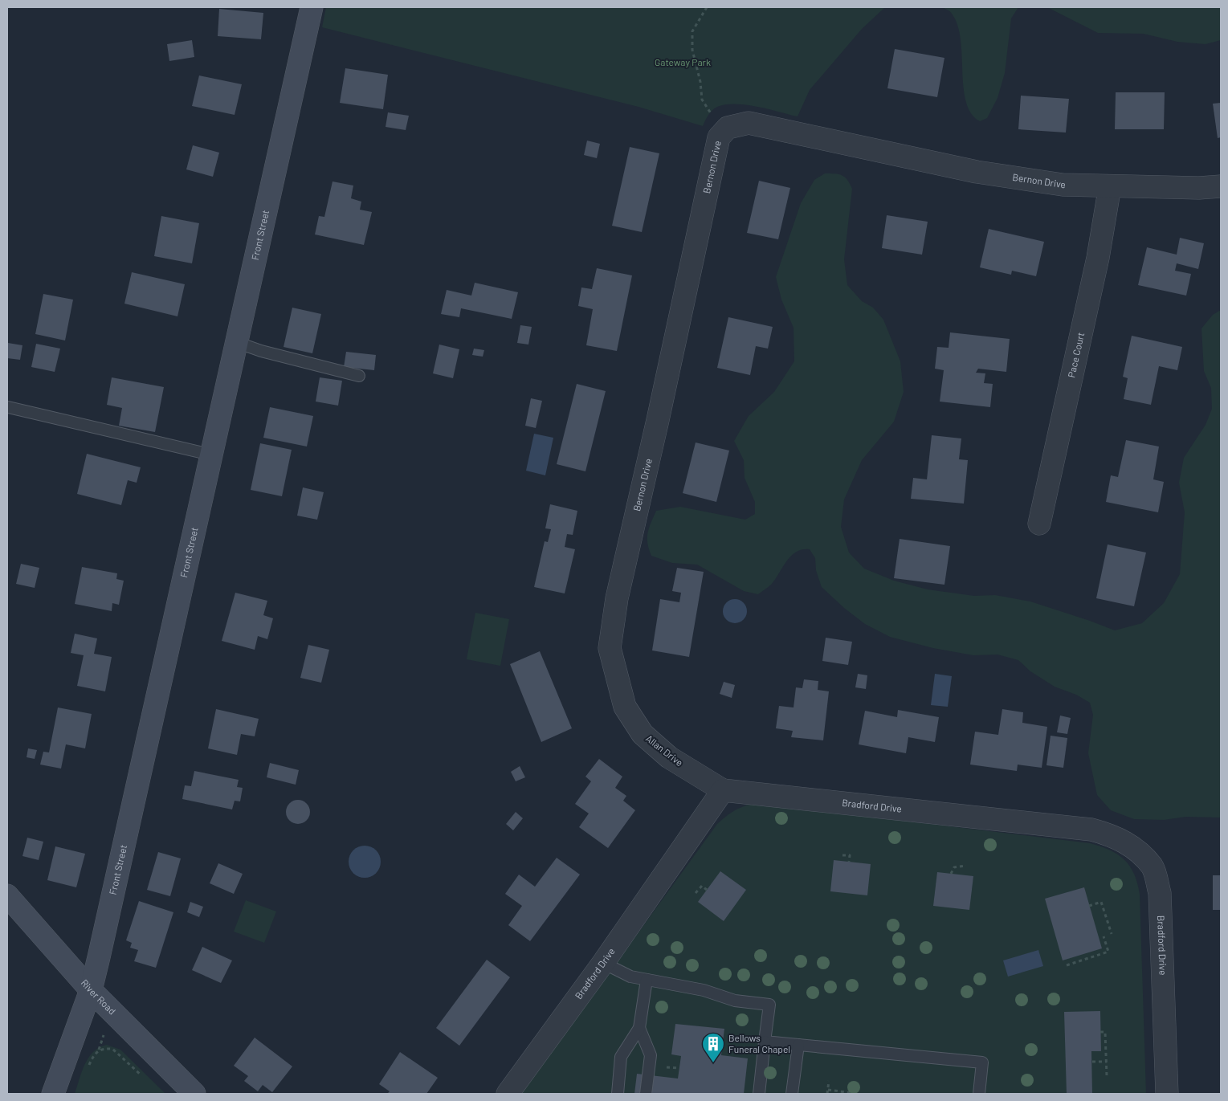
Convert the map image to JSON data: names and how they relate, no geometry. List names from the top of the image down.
{
  "streets": {
    "main road": ["Front Street", "River Road"],
    "street": [
      "Bernon Drive",
      "Pace Court",
      "Allan Drive",
      "Bradford Drive"
    ]
  },
  "crossings": [
    ["Bernon Drive", "Pace Court"],
    ["Bernon Drive", "Allan Drive"],
    ["Front Street", "River Road"],
    ["Allan Drive", "Bradford Drive"]
  ],
  "parks": ["Gateway Park"],
  "places": {
    "building": ["Bellows Funeral Chapel"]
  }
}
